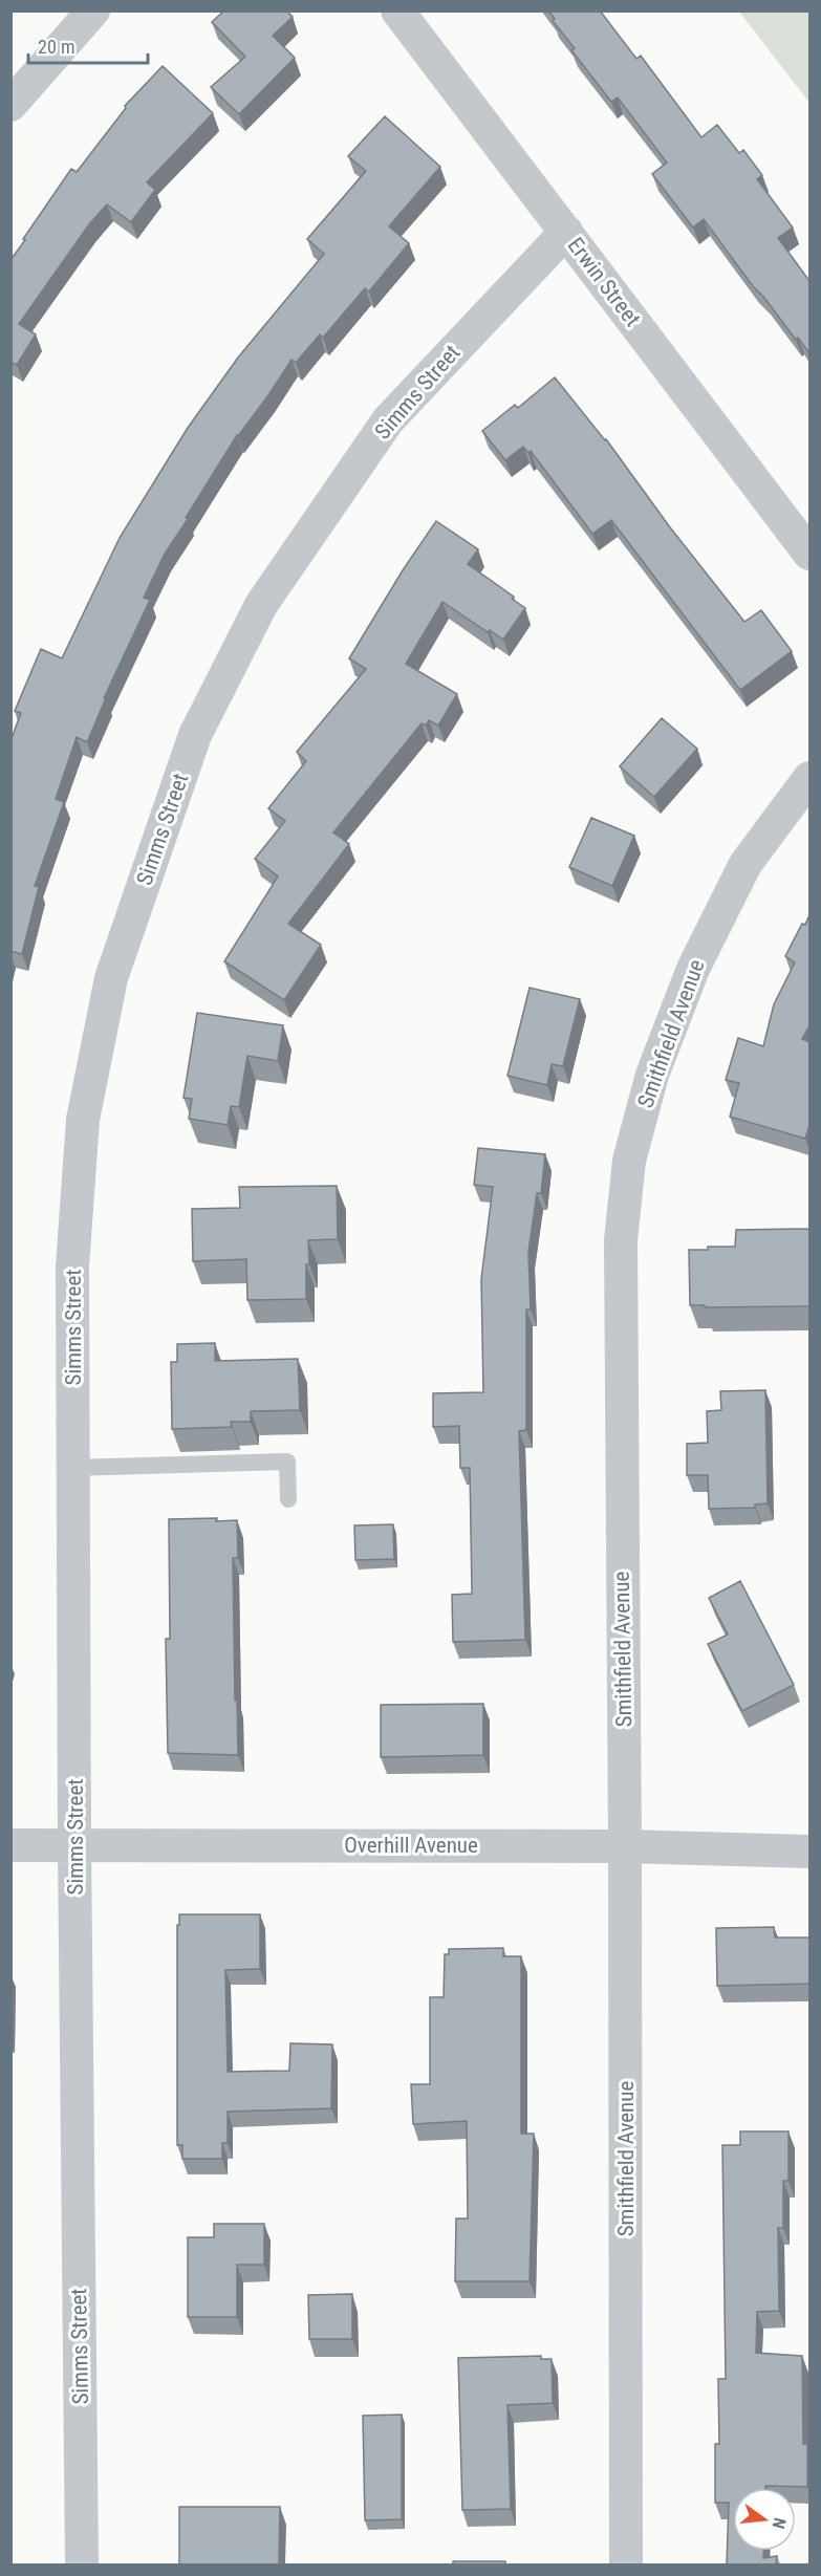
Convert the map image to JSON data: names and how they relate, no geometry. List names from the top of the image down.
{
  "streets": {
    "street": [
      "Erwin Street",
      "Simms Street",
      "Smithfield Avenue",
      "Overhill Avenue"
    ]
  },
  "crossings": [
    ["Erwin Street", "Simms Street"],
    ["Simms Street", "Overhill Avenue"],
    ["Smithfield Avenue", "Overhill Avenue"]
  ],
  "scale_bar": "20 m",
  "north": "right"
}
